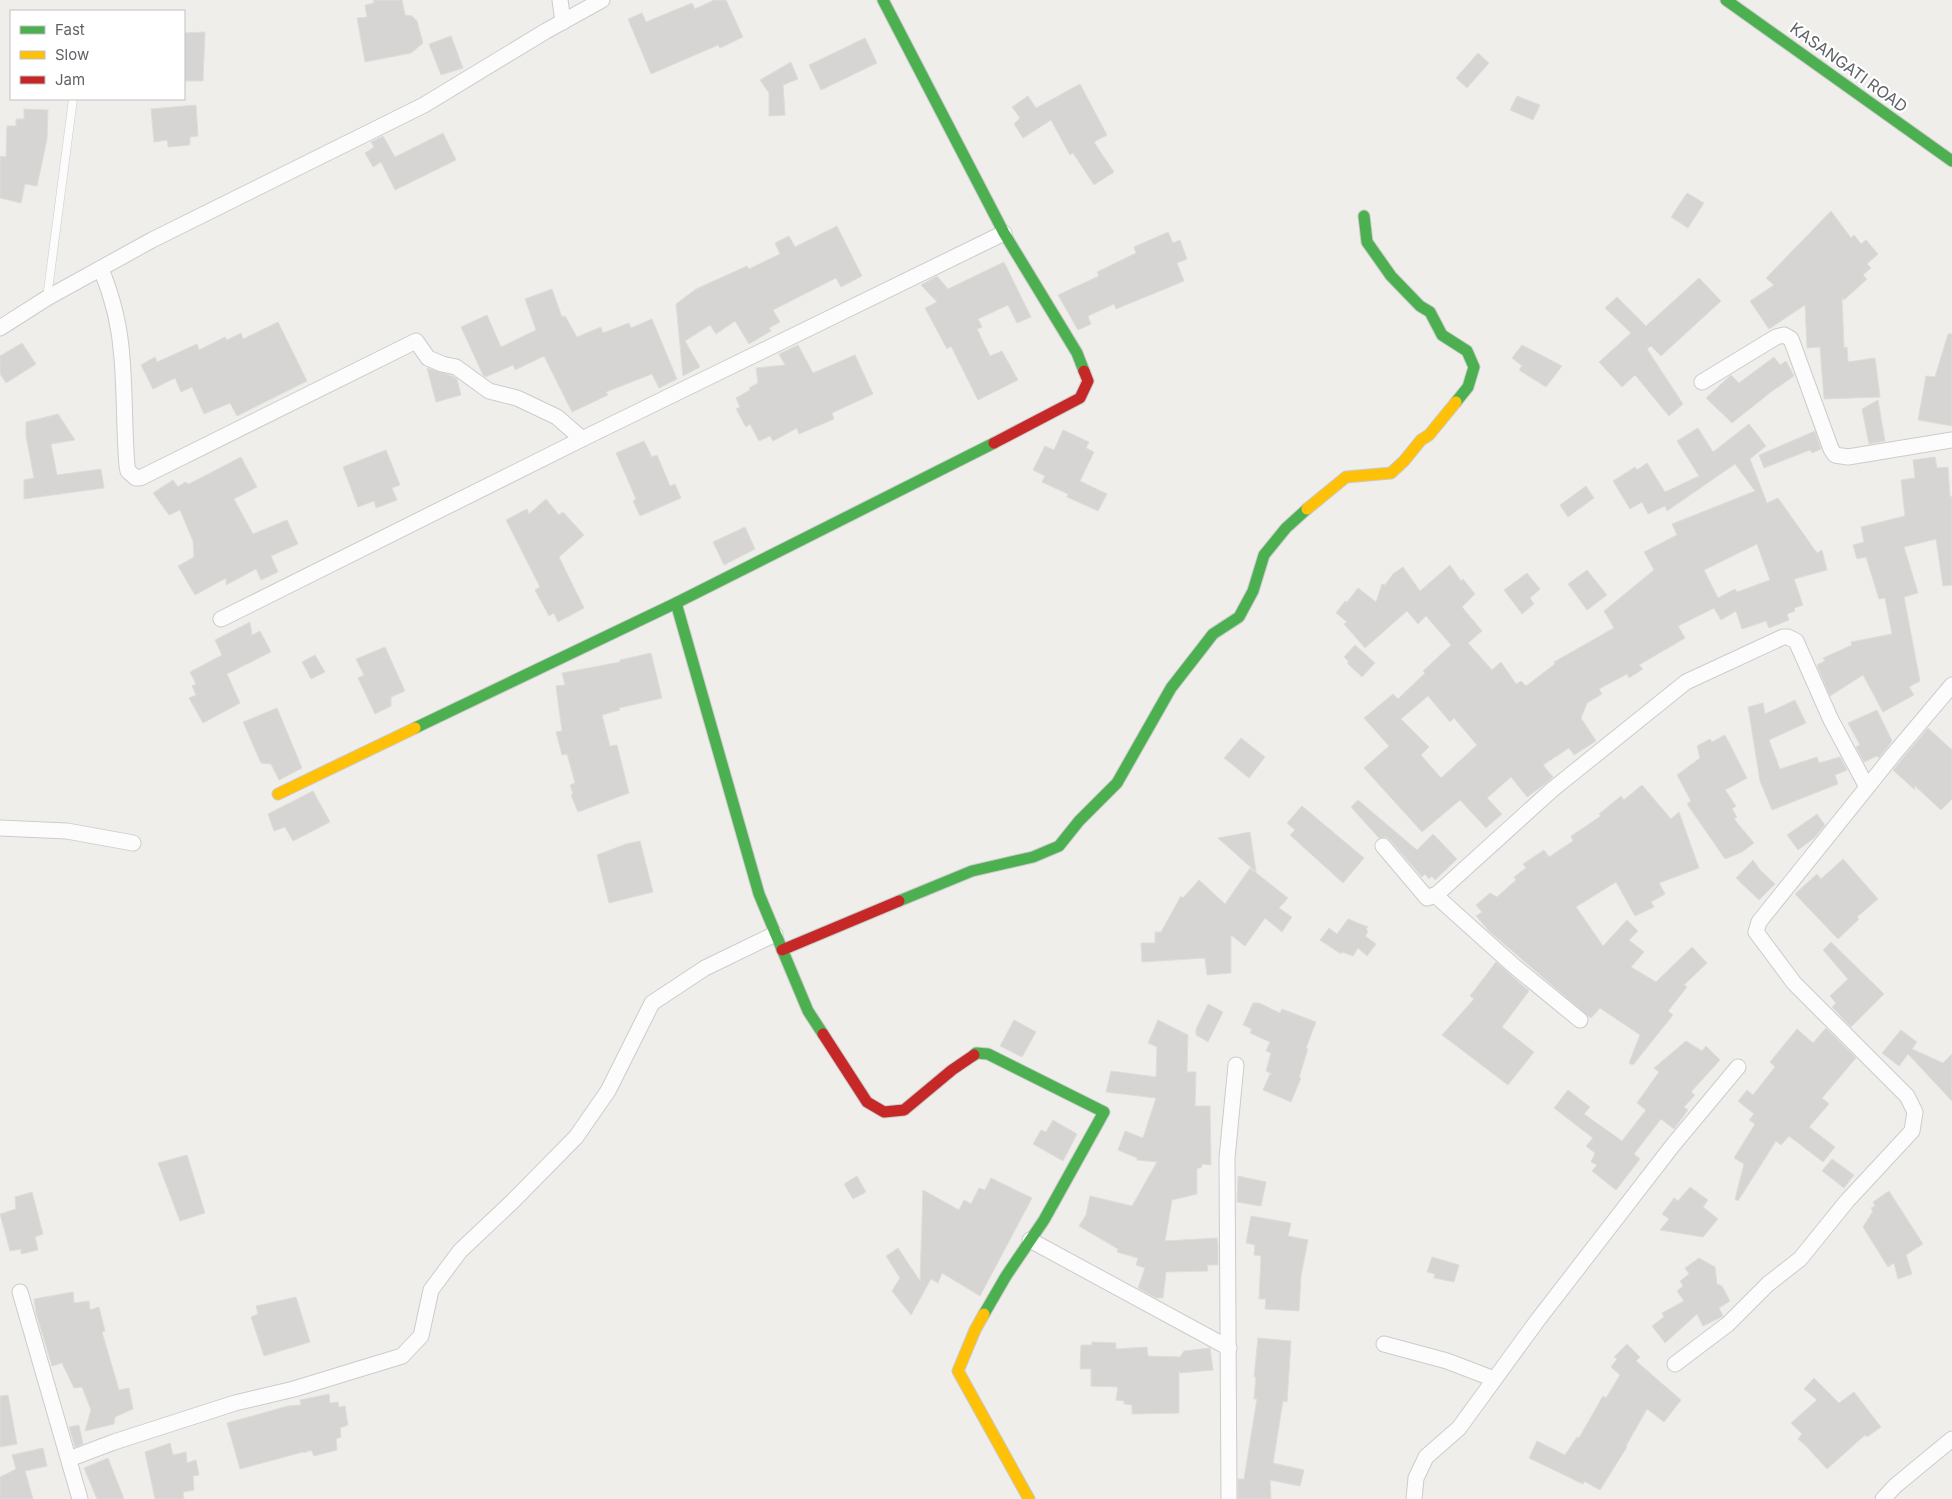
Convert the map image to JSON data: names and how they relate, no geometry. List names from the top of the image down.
{
  "streets": {
    "street": ["KASANGATI ROAD"]
  },
  "legend": ["Fast", "Slow", "Jam"]
}
